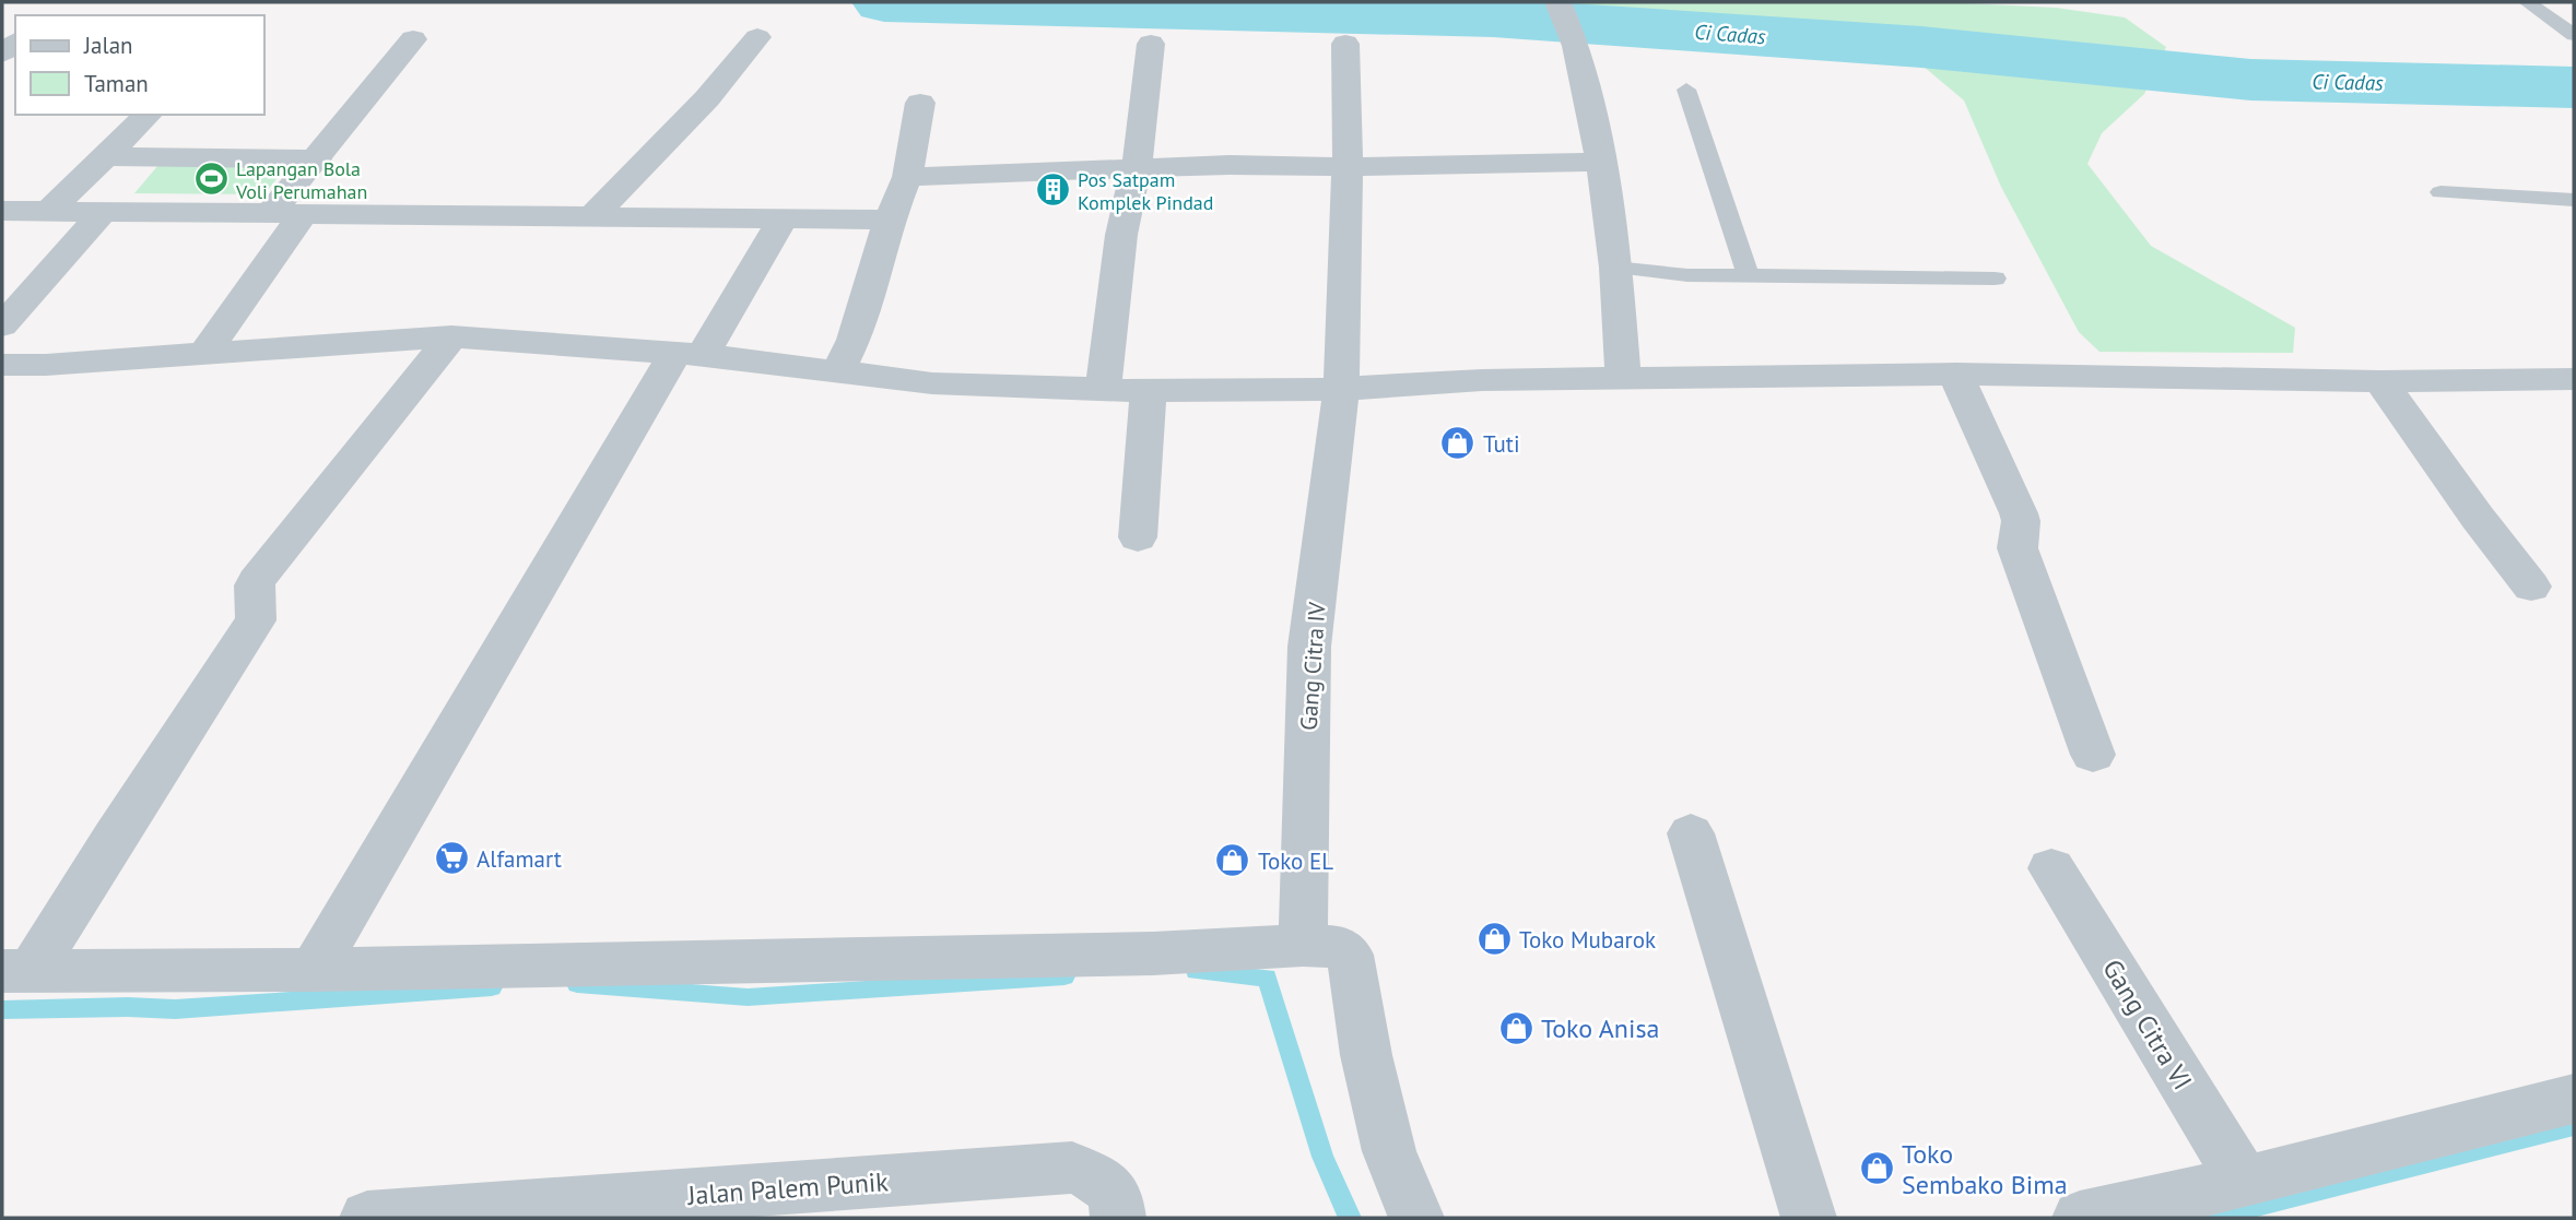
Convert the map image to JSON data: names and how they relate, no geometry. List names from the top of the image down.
{
  "streets": {
    "street": ["Gang Citra IV", "Gang Citra VI", "Jalan Palem Punik"]
  },
  "water": ["Ci Cadas"],
  "places": {
    "sports": ["Lapangan Bola Voli Perumahan"],
    "building": ["Pos Satpam Komplek Pindad"],
    "shop": [
      "Tuti",
      "Toko EL",
      "Toko Mubarok",
      "Toko Anisa",
      "Toko Sembako Bima"
    ],
    "supermarket": ["Alfamart"]
  },
  "legend": ["Jalan", "Taman"]
}
